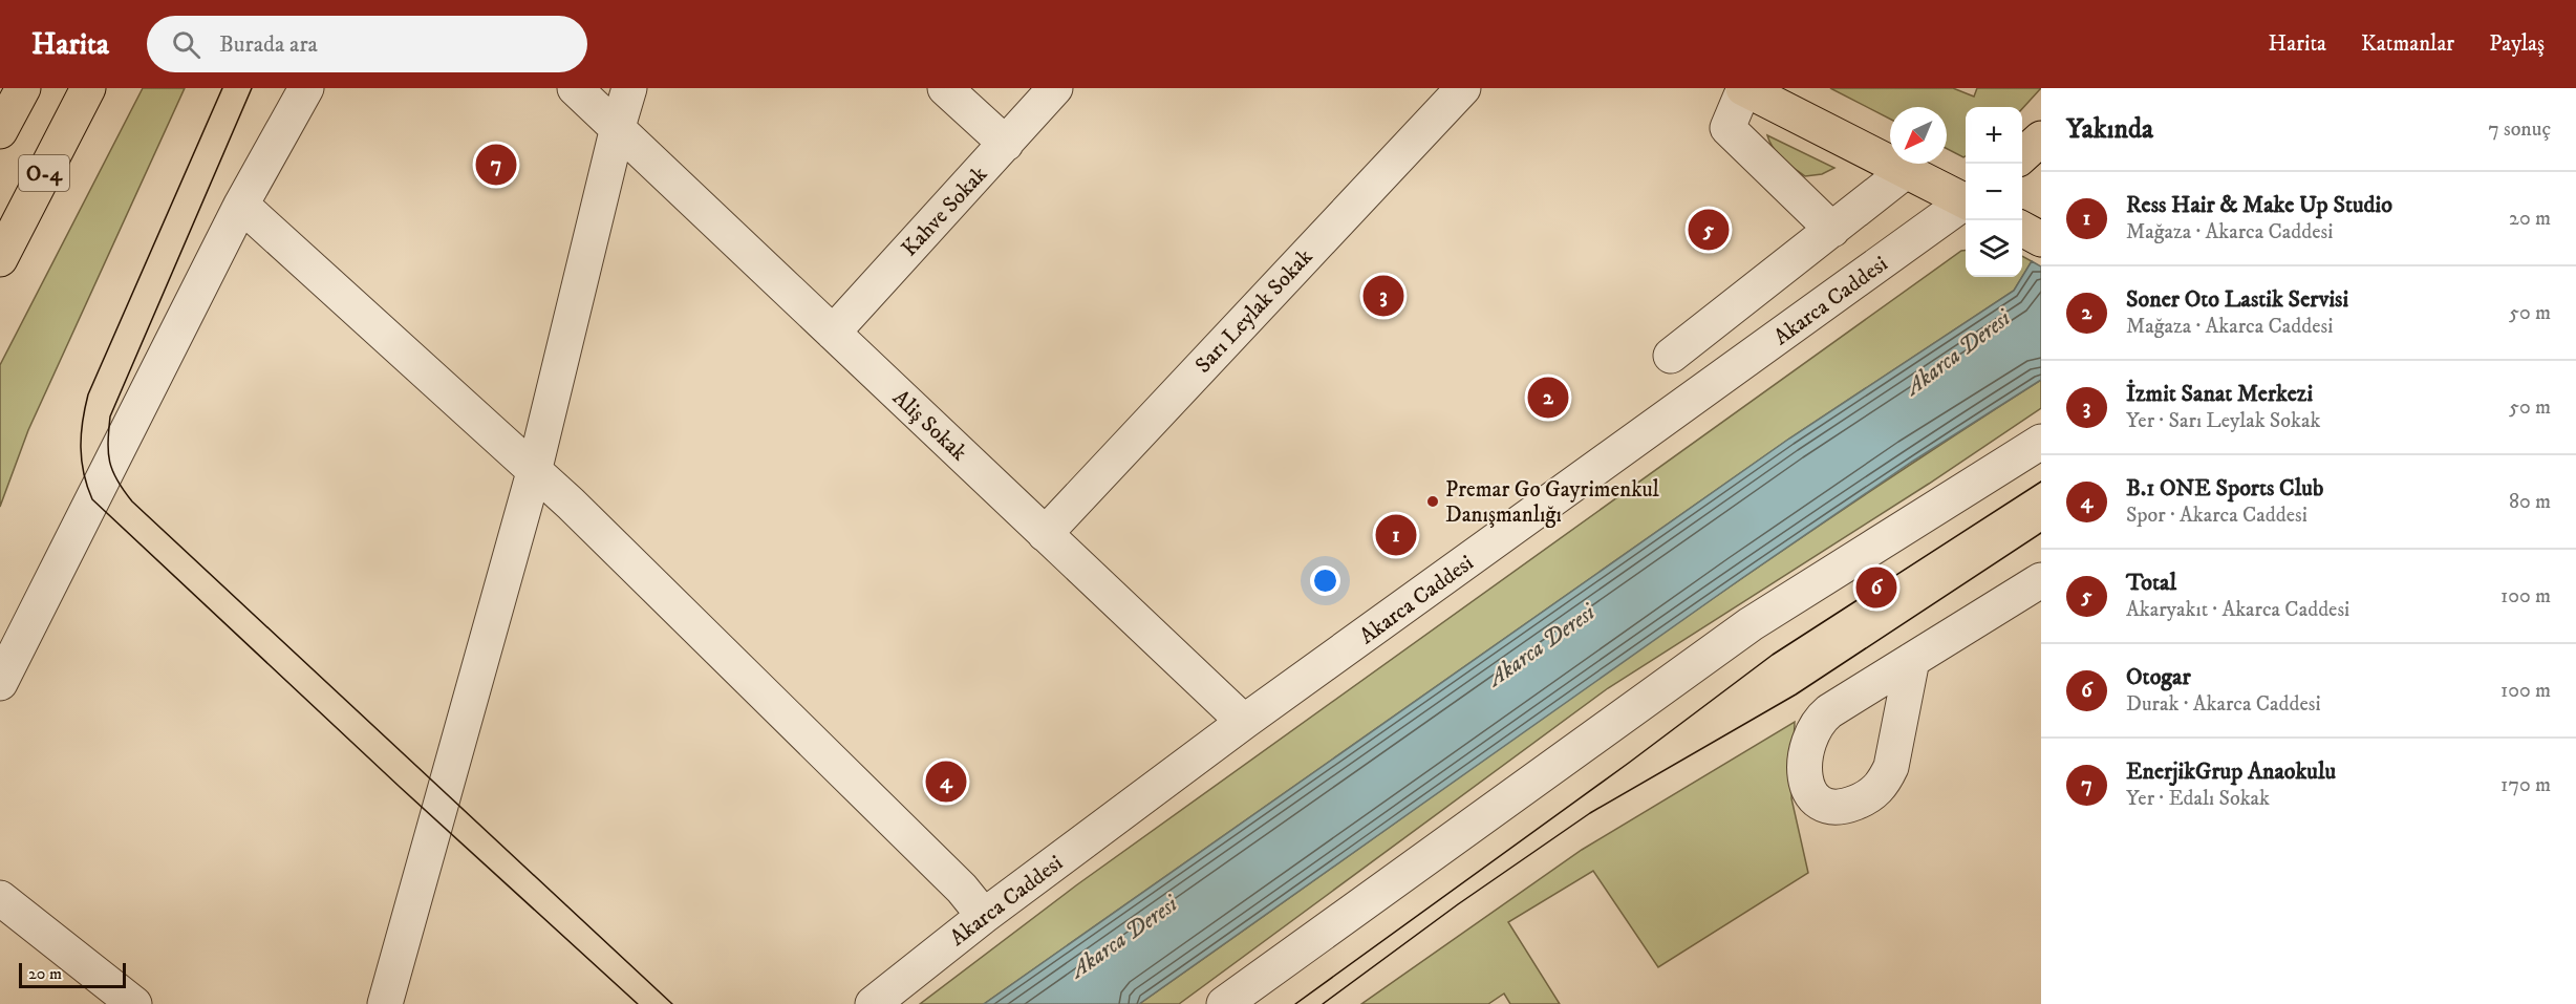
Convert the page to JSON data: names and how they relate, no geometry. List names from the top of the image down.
{
  "streets": {
    "main road": ["O-4"],
    "street": [
      "Kahve Sokak",
      "Akarca Caddesi",
      "Sarı Leylak Sokak",
      "Aliş Sokak"
    ]
  },
  "crossings": [
    ["Kahve Sokak", "Aliş Sokak"],
    ["Akarca Caddesi", "Aliş Sokak"],
    ["Sarı Leylak Sokak", "Aliş Sokak"]
  ],
  "water": ["Akarca Deresi"],
  "places": ["Premar Go Gayrimenkul Danışmanlığı"],
  "scale_bar": "20 m",
  "north": "bottom left",
  "page": {
    "header": "Harita",
    "search": "Burada ara",
    "nav": ["Harita", "Katmanlar", "Paylaş"],
    "heading": ["Yakında", "7 sonuç"],
    "map_buttons": ["+", "−"],
    "pins": [
      "7",
      "5",
      "3",
      "2",
      "1",
      "6",
      "4"
    ],
    "list": [
      {
        "mark": "1",
        "name": "Ress Hair & Make Up Studio",
        "note": "Mağaza · Akarca Caddesi",
        "value": "20 m"
      },
      {
        "mark": "2",
        "name": "Soner Oto Lastik Servisi",
        "note": "Mağaza · Akarca Caddesi",
        "value": "50 m"
      },
      {
        "mark": "3",
        "name": "İzmit Sanat Merkezi",
        "note": "Yer · Sarı Leylak Sokak",
        "value": "50 m"
      },
      {
        "mark": "4",
        "name": "B.1 ONE Sports Club",
        "note": "Spor · Akarca Caddesi",
        "value": "80 m"
      },
      {
        "mark": "5",
        "name": "Total",
        "note": "Akaryakıt · Akarca Caddesi",
        "value": "100 m"
      },
      {
        "mark": "6",
        "name": "Otogar",
        "note": "Durak · Akarca Caddesi",
        "value": "100 m"
      },
      {
        "mark": "7",
        "name": "EnerjikGrup Anaokulu",
        "note": "Yer · Edalı Sokak",
        "value": "170 m"
      }
    ],
    "scale": "20 m"
  }
}
